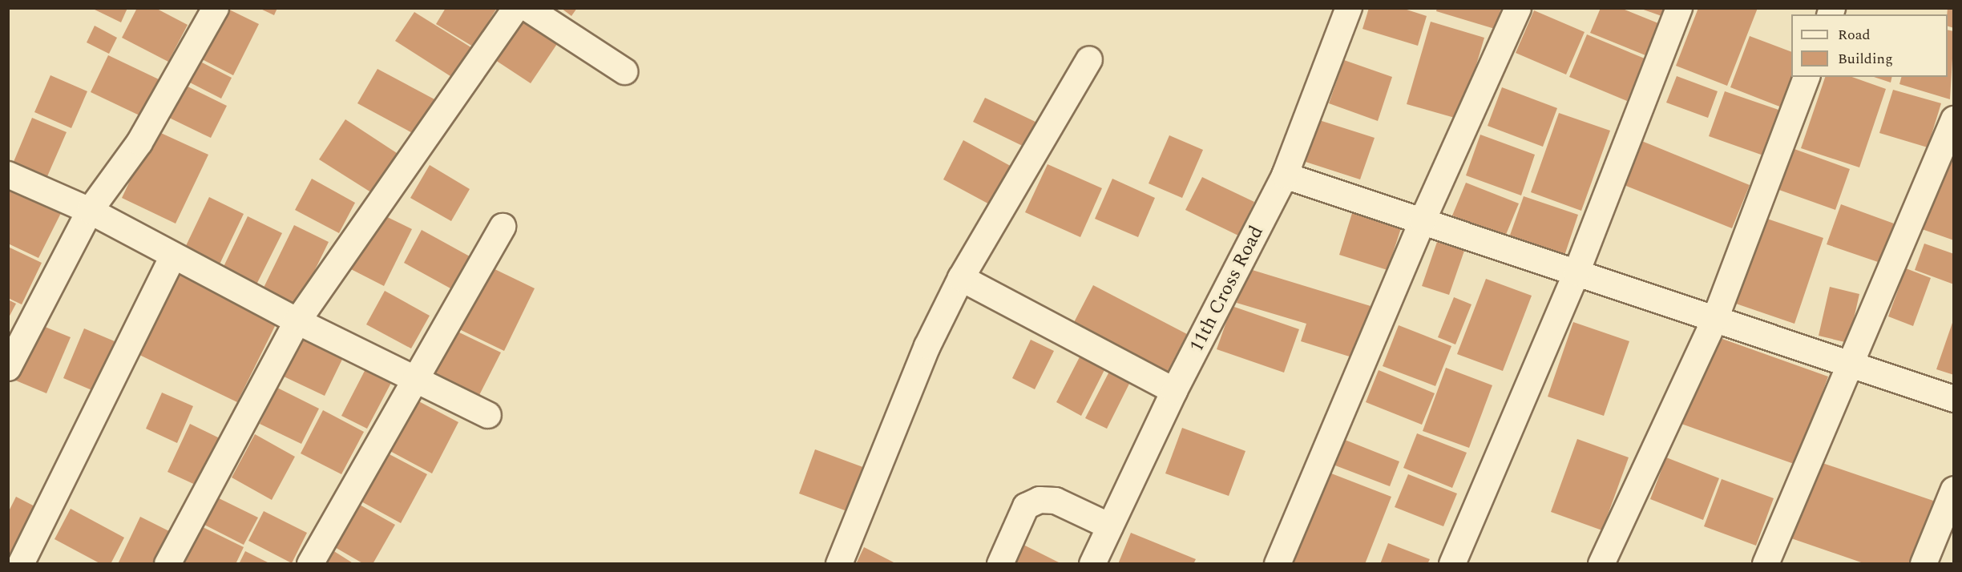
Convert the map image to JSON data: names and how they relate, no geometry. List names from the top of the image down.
{
  "streets": {
    "street": ["11th Cross Road"]
  },
  "legend": ["Road", "Building"]
}
